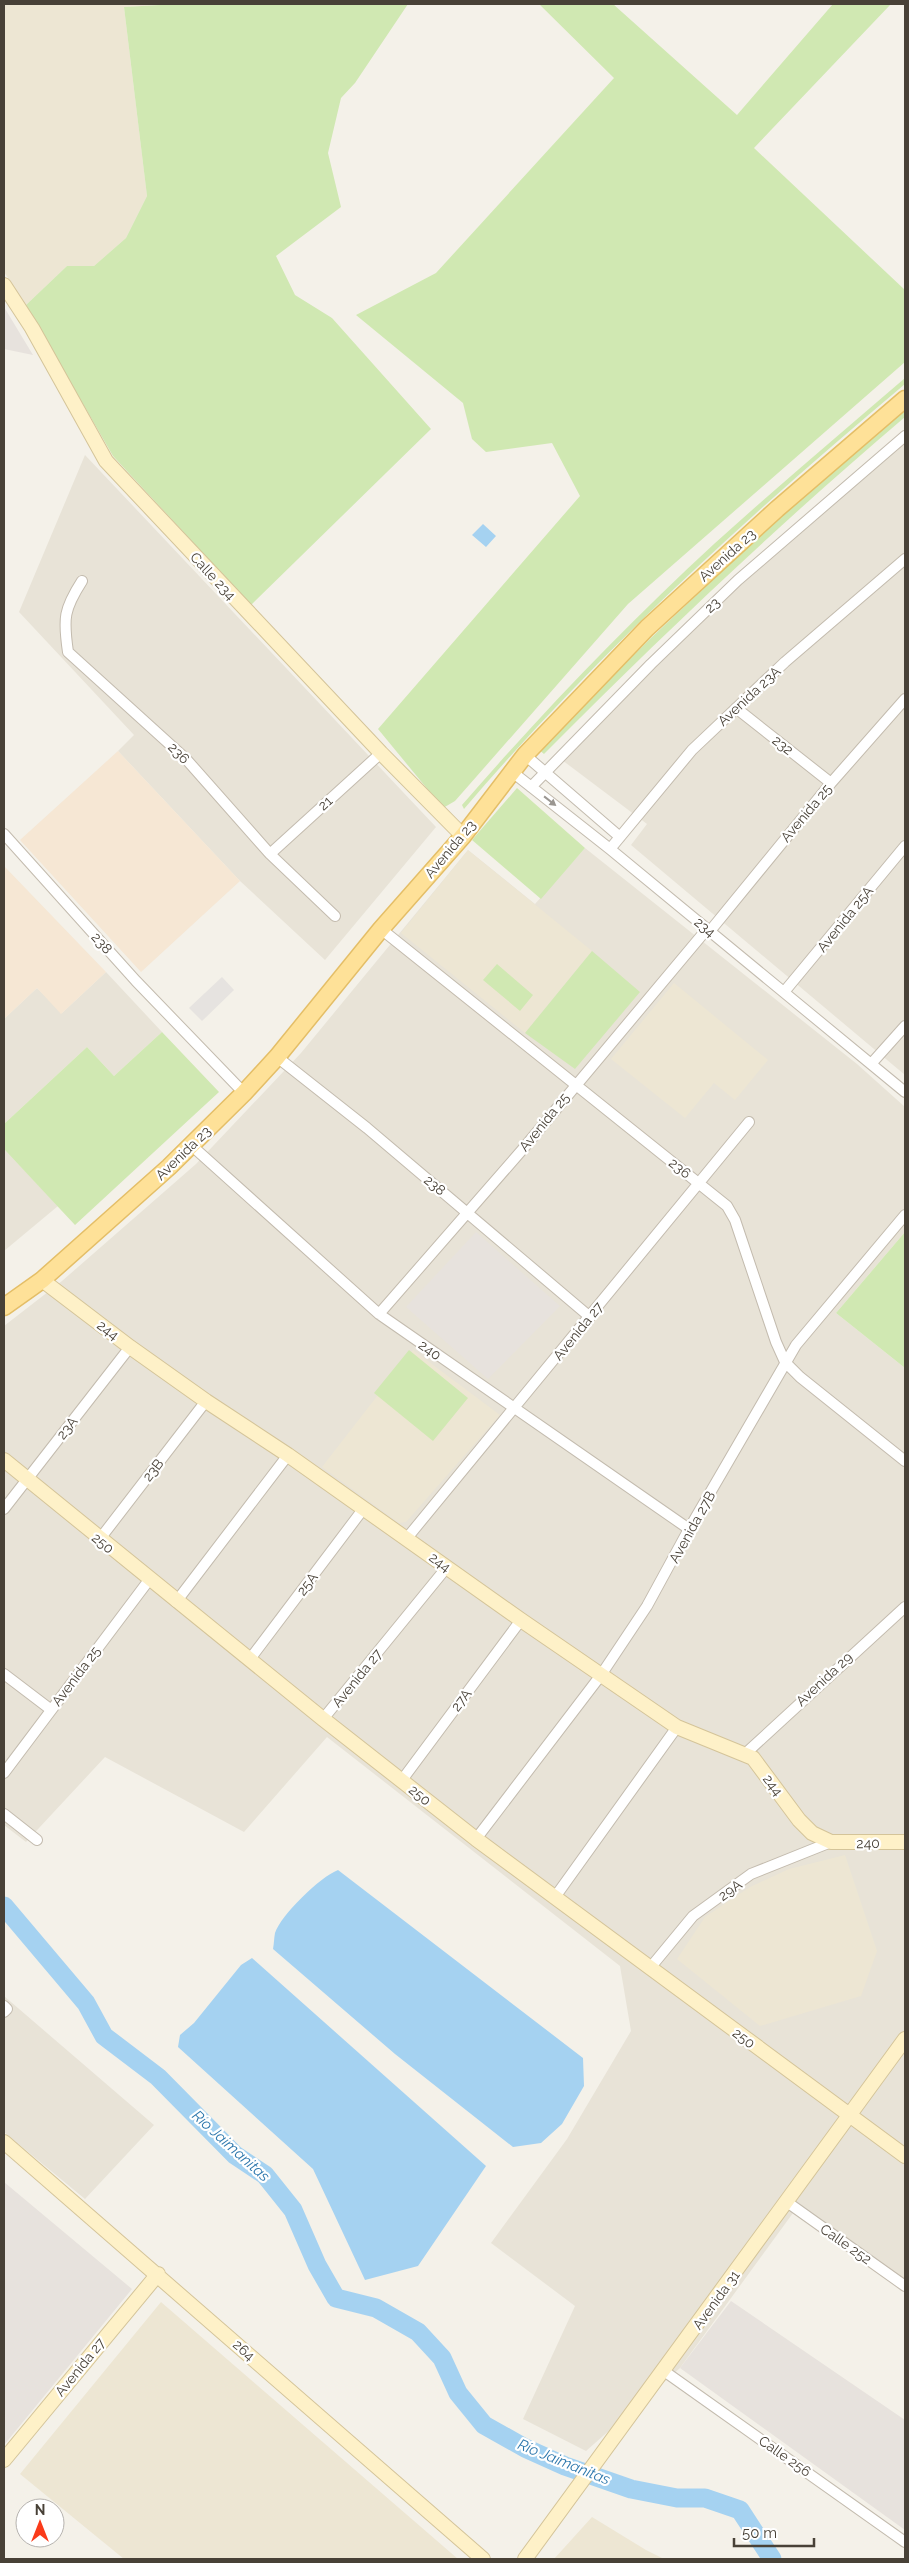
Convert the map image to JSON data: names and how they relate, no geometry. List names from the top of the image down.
{
  "streets": {
    "main road": ["Avenida 23"],
    "street": [
      "Calle 234",
      "23",
      "Avenida 23A",
      "232",
      "236",
      "21",
      "Avenida 25",
      "Avenida 25A",
      "234",
      "238",
      "244",
      "Avenida 27",
      "240",
      "23A",
      "23B",
      "Avenida 27B",
      "250",
      "25A",
      "Avenida 29",
      "27A",
      "29A",
      "Calle 252",
      "Avenida 31",
      "264",
      "Calle 256"
    ]
  },
  "crossings": [
    ["Avenida 23", "Calle 234"],
    ["Avenida 23", "236"],
    ["Avenida 23", "234"],
    ["Avenida 23", "238"],
    ["Avenida 23", "244"],
    ["Avenida 23", "240"],
    ["Calle 234", "21"],
    ["23", "234"],
    ["Avenida 23A", "232"],
    ["Avenida 23A", "234"],
    ["232", "Avenida 25"],
    ["236", "21"],
    ["236", "Avenida 25"],
    ["236", "Avenida 27"],
    ["236", "Avenida 27B"],
    ["Avenida 25", "234"],
    ["Avenida 25", "238"],
    ["Avenida 25", "240"],
    ["Avenida 25", "250"],
    ["Avenida 25A", "234"],
    ["238", "Avenida 27"],
    ["244", "Avenida 27"],
    ["244", "240"],
    ["244", "23A"],
    ["244", "23B"],
    ["244", "Avenida 27B"],
    ["244", "25A"],
    ["244", "Avenida 29"],
    ["244", "27A"],
    ["244", "29A"],
    ["Avenida 27", "240"],
    ["Avenida 27", "250"],
    ["Avenida 27", "264"],
    ["240", "Avenida 27B"],
    ["240", "29A"],
    ["23A", "250"],
    ["23B", "250"],
    ["Avenida 27B", "250"],
    ["250", "25A"],
    ["250", "27A"],
    ["250", "29A"],
    ["250", "Avenida 31"],
    ["Calle 252", "Avenida 31"],
    ["Avenida 31", "Calle 256"]
  ],
  "water": ["Río Jaimanitas"],
  "scale_bar": "50 m",
  "north": "top"
}
